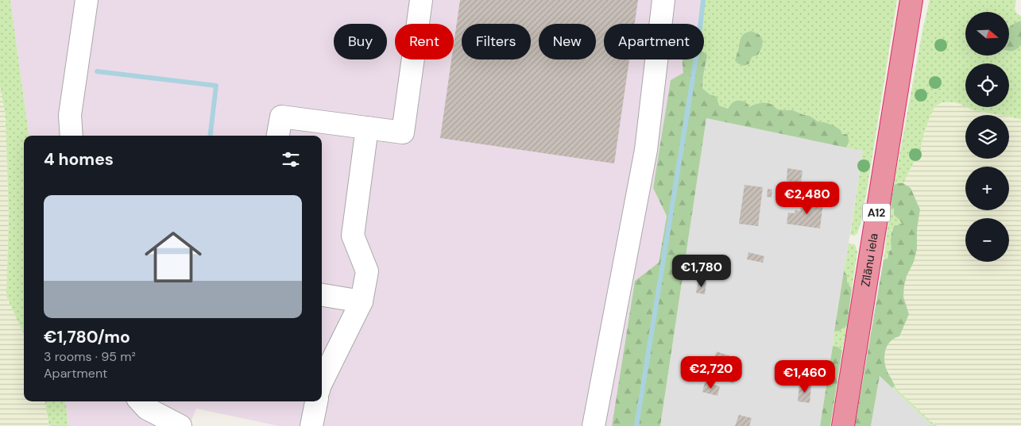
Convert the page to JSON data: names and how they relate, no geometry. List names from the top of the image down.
{
  "streets": {
    "highway": ["A12", "Zīlānu iela"]
  },
  "north": "right",
  "page": {
    "map_buttons": ["+", "−"],
    "chip": [
      "Buy",
      "Rent",
      "Filters",
      "New",
      "Apartment"
    ],
    "heading": "4 homes",
    "price": [
      "€2,480",
      "€1,780",
      "€2,720",
      "€1,460"
    ],
    "list": [
      {
        "name": "€1,780/mo",
        "note": "3 rooms · 95 m² · Apartment"
      }
    ]
  }
}
